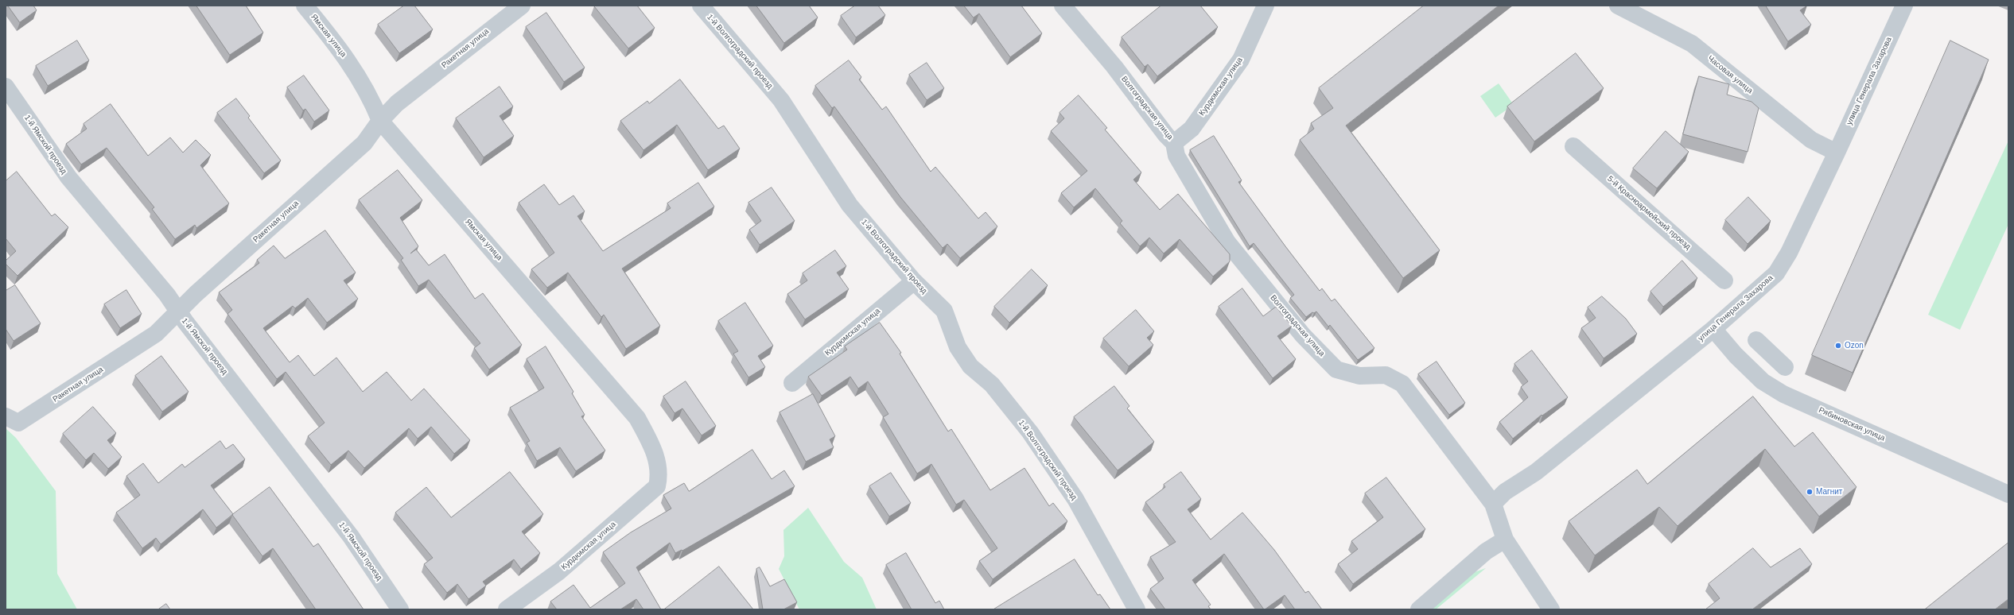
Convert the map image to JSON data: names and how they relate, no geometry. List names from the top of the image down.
{
  "streets": {
    "street": [
      "Ямская улица",
      "Ракетная улица",
      "1-й Волгоградский проезд",
      "Часовая улица",
      "улица Генерала Захарова",
      "Курдюмская улица",
      "Волгоградская улица",
      "1-й Ямской проезд",
      "5-й Красноармейский проезд",
      "Рябиновская улица"
    ]
  },
  "crossings": [
    ["Ямская улица", "Ракетная улица"],
    ["Ямская улица", "Курдюмская улица"],
    ["Ракетная улица", "1-й Ямской проезд"],
    ["1-й Волгоградский проезд", "Курдюмская улица"],
    ["Часовая улица", "улица Генерала Захарова"],
    ["улица Генерала Захарова", "Волгоградская улица"],
    ["улица Генерала Захарова", "Рябиновская улица"],
    ["Курдюмская улица", "Волгоградская улица"]
  ],
  "places": ["Ozon", "Магнит"]
}
